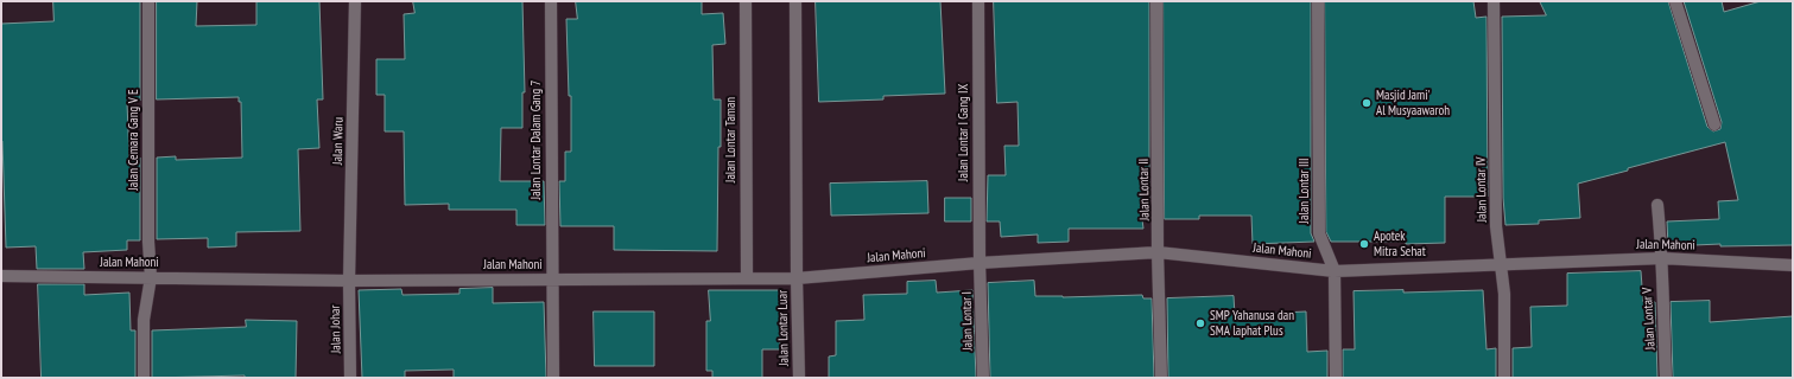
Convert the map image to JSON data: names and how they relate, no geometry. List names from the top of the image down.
{
  "streets": {
    "street": [
      "Jalan Lontar I Gang IX",
      "Jalan Cemara Gang V E",
      "Jalan Lontar Dalam Gang 7",
      "Jalan Lontar Taman",
      "Jalan Waru",
      "Jalan Lontar II",
      "Jalan Lontar IV",
      "Jalan Lontar III",
      "Jalan Mahoni",
      "Jalan Lontar V",
      "Jalan Lontar I",
      "Jalan Lontar Luar",
      "Jalan Johar"
    ]
  },
  "crossings": [
    ["Jalan Lontar I Gang IX", "Jalan Mahoni"],
    ["Jalan Lontar I Gang IX", "Jalan Lontar I"],
    ["Jalan Cemara Gang V E", "Jalan Mahoni"],
    ["Jalan Lontar Dalam Gang 7", "Jalan Mahoni"],
    ["Jalan Lontar Taman", "Jalan Mahoni"],
    ["Jalan Waru", "Jalan Mahoni"],
    ["Jalan Waru", "Jalan Johar"],
    ["Jalan Lontar II", "Jalan Mahoni"],
    ["Jalan Lontar IV", "Jalan Mahoni"],
    ["Jalan Lontar III", "Jalan Mahoni"],
    ["Jalan Mahoni", "Jalan Lontar V"],
    ["Jalan Mahoni", "Jalan Lontar I"],
    ["Jalan Mahoni", "Jalan Lontar Luar"],
    ["Jalan Mahoni", "Jalan Johar"]
  ],
  "places": ["Masjid Jami' Al Musyaawaroh", "Apotek Mitra Sehat", "SMP Yahanusa dan SMA laphat Plus"]
}
